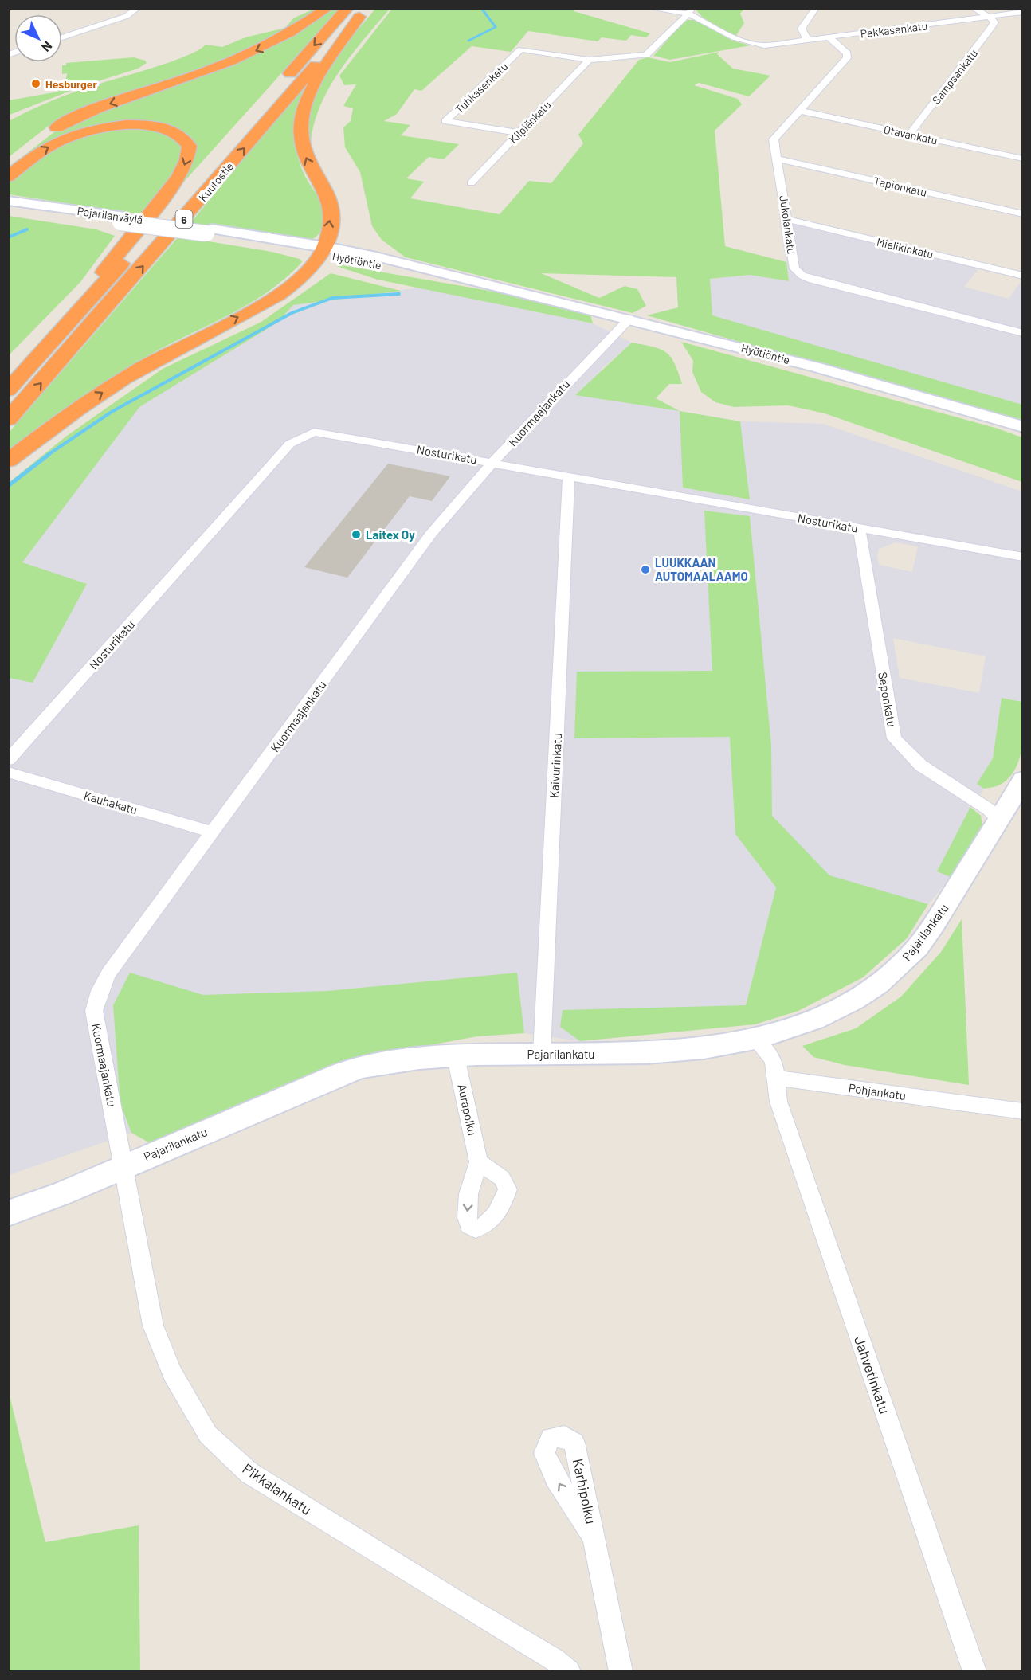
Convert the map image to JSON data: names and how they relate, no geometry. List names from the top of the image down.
{
  "streets": {
    "highway": ["Kuutostie", "6"],
    "main road": ["Pajarilanväylä", "Hyötiöntie", "Pajarilankatu"],
    "street": [
      "Pekkasenkatu",
      "Sampsankatu",
      "Tuhkasenkatu",
      "Kilpiänkatu",
      "Otavankatu",
      "Tapionkatu",
      "Jukolankatu",
      "Mielikinkatu",
      "Kuormaajankatu",
      "Nosturikatu",
      "Seponkatu",
      "Kaivurinkatu",
      "Kauhakatu",
      "Pohjankatu",
      "Aurapolku",
      "Jahvetinkatu",
      "Pikkalankatu",
      "Karhipolku"
    ]
  },
  "crossings": [
    ["Pekkasenkatu", "Sampsankatu"],
    ["Pekkasenkatu", "Jukolankatu"],
    ["Sampsankatu", "Otavankatu"],
    ["Tuhkasenkatu", "Kilpiänkatu"],
    ["Otavankatu", "Jukolankatu"],
    ["Tapionkatu", "Jukolankatu"],
    ["Pajarilanväylä", "Hyötiöntie"],
    ["Jukolankatu", "Mielikinkatu"],
    ["Hyötiöntie", "Kuormaajankatu"],
    ["Kuormaajankatu", "Nosturikatu"],
    ["Kuormaajankatu", "Kauhakatu"],
    ["Kuormaajankatu", "Pajarilankatu"],
    ["Kuormaajankatu", "Pikkalankatu"],
    ["Nosturikatu", "Seponkatu"],
    ["Nosturikatu", "Kaivurinkatu"],
    ["Seponkatu", "Pajarilankatu"],
    ["Kaivurinkatu", "Pajarilankatu"],
    ["Pajarilankatu", "Aurapolku"],
    ["Pajarilankatu", "Pikkalankatu"],
    ["Pohjankatu", "Jahvetinkatu"]
  ],
  "places": ["Hesburger", "Laitex Oy", "LUUKKAAN AUTOMAALAAMO"],
  "north": "bottom right"
}
